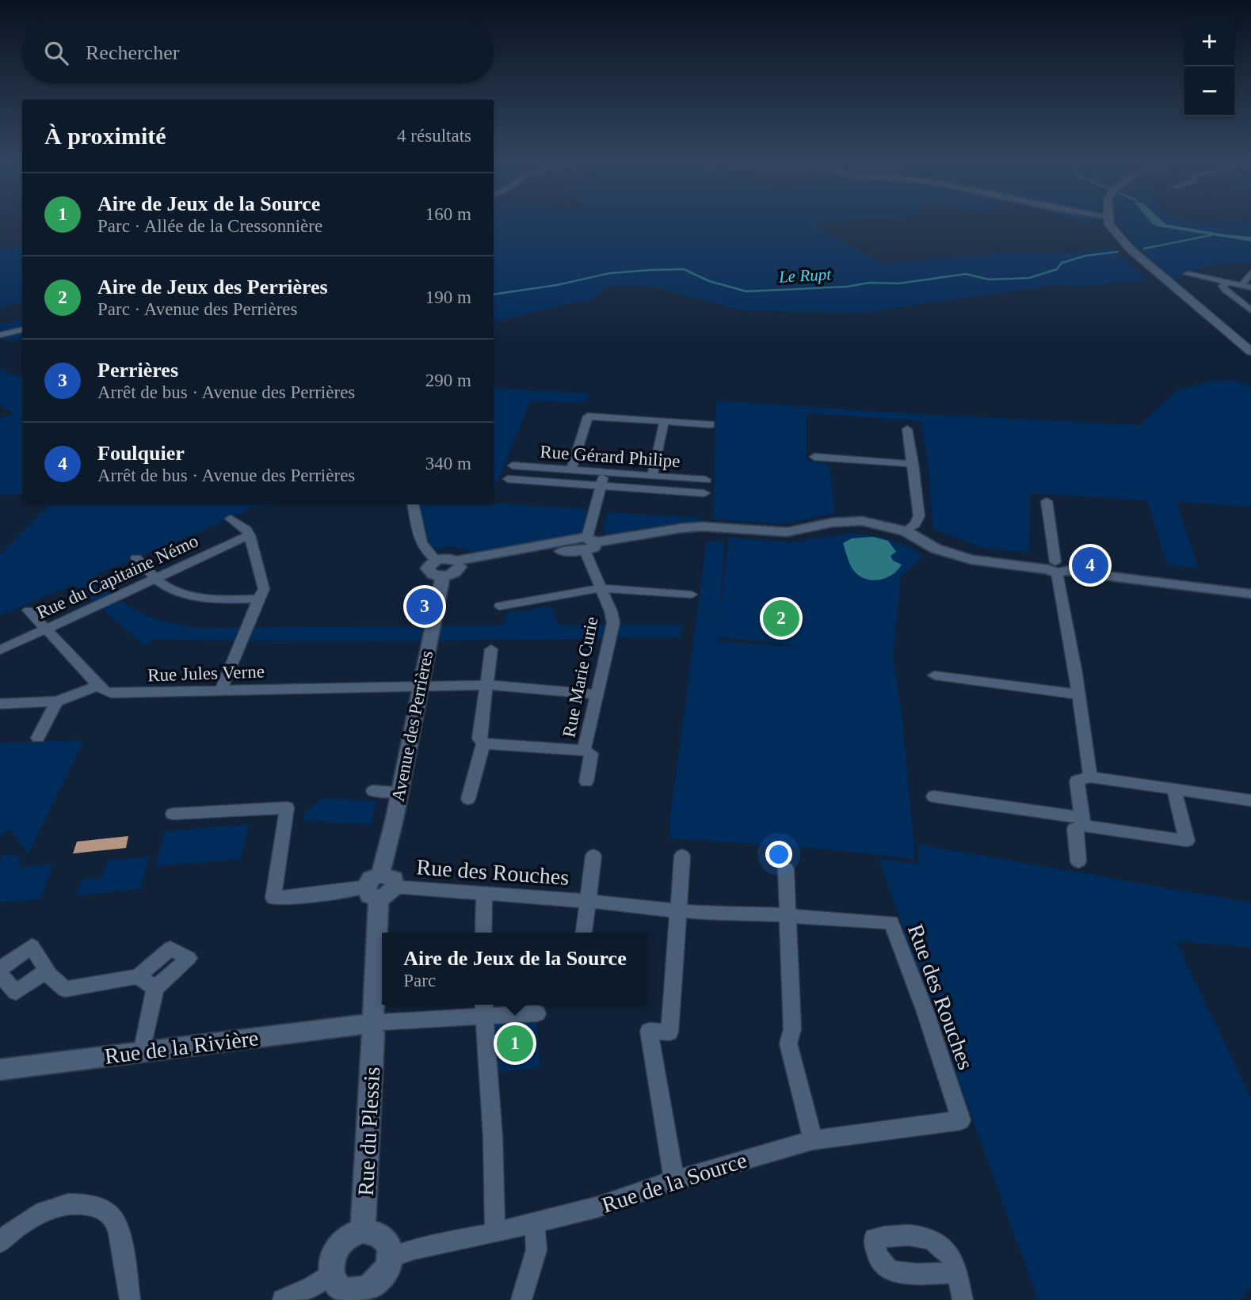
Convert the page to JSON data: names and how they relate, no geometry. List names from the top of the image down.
{
  "streets": {
    "street": [
      "Rue Gérard Philipe",
      "Rue du Capitaine Némo",
      "Rue Jules Verne",
      "Rue Marie Curie",
      "Avenue des Perrières",
      "Rue des Rouches",
      "Rue de la Rivière",
      "Rue du Plessis",
      "Rue de la Source"
    ]
  },
  "crossings": [
    ["Rue du Capitaine Némo", "Rue Jules Verne"],
    ["Rue Jules Verne", "Rue Marie Curie"],
    ["Rue Jules Verne", "Avenue des Perrières"],
    ["Avenue des Perrières", "Rue des Rouches"],
    ["Avenue des Perrières", "Rue du Plessis"],
    ["Rue des Rouches", "Rue du Plessis"],
    ["Rue des Rouches", "Rue de la Source"],
    ["Rue de la Rivière", "Rue du Plessis"],
    ["Rue du Plessis", "Rue de la Source"]
  ],
  "water": ["Le Rupt"],
  "page": {
    "map_buttons": ["+", "−"],
    "search": "Rechercher",
    "heading": ["À proximité", "4 résultats"],
    "list": [
      {
        "mark": "1",
        "name": "Aire de Jeux de la Source",
        "note": "Parc · Allée de la Cressonnière",
        "value": "160 m"
      },
      {
        "mark": "2",
        "name": "Aire de Jeux des Perrières",
        "note": "Parc · Avenue des Perrières",
        "value": "190 m"
      },
      {
        "mark": "3",
        "name": "Perrières",
        "note": "Arrêt de bus · Avenue des Perrières",
        "value": "290 m"
      },
      {
        "mark": "4",
        "name": "Foulquier",
        "note": "Arrêt de bus · Avenue des Perrières",
        "value": "340 m"
      }
    ],
    "pins": [
      "4",
      "3",
      "2",
      "1"
    ],
    "popup": ["Aire de Jeux de la Source", "Parc"]
  }
}
